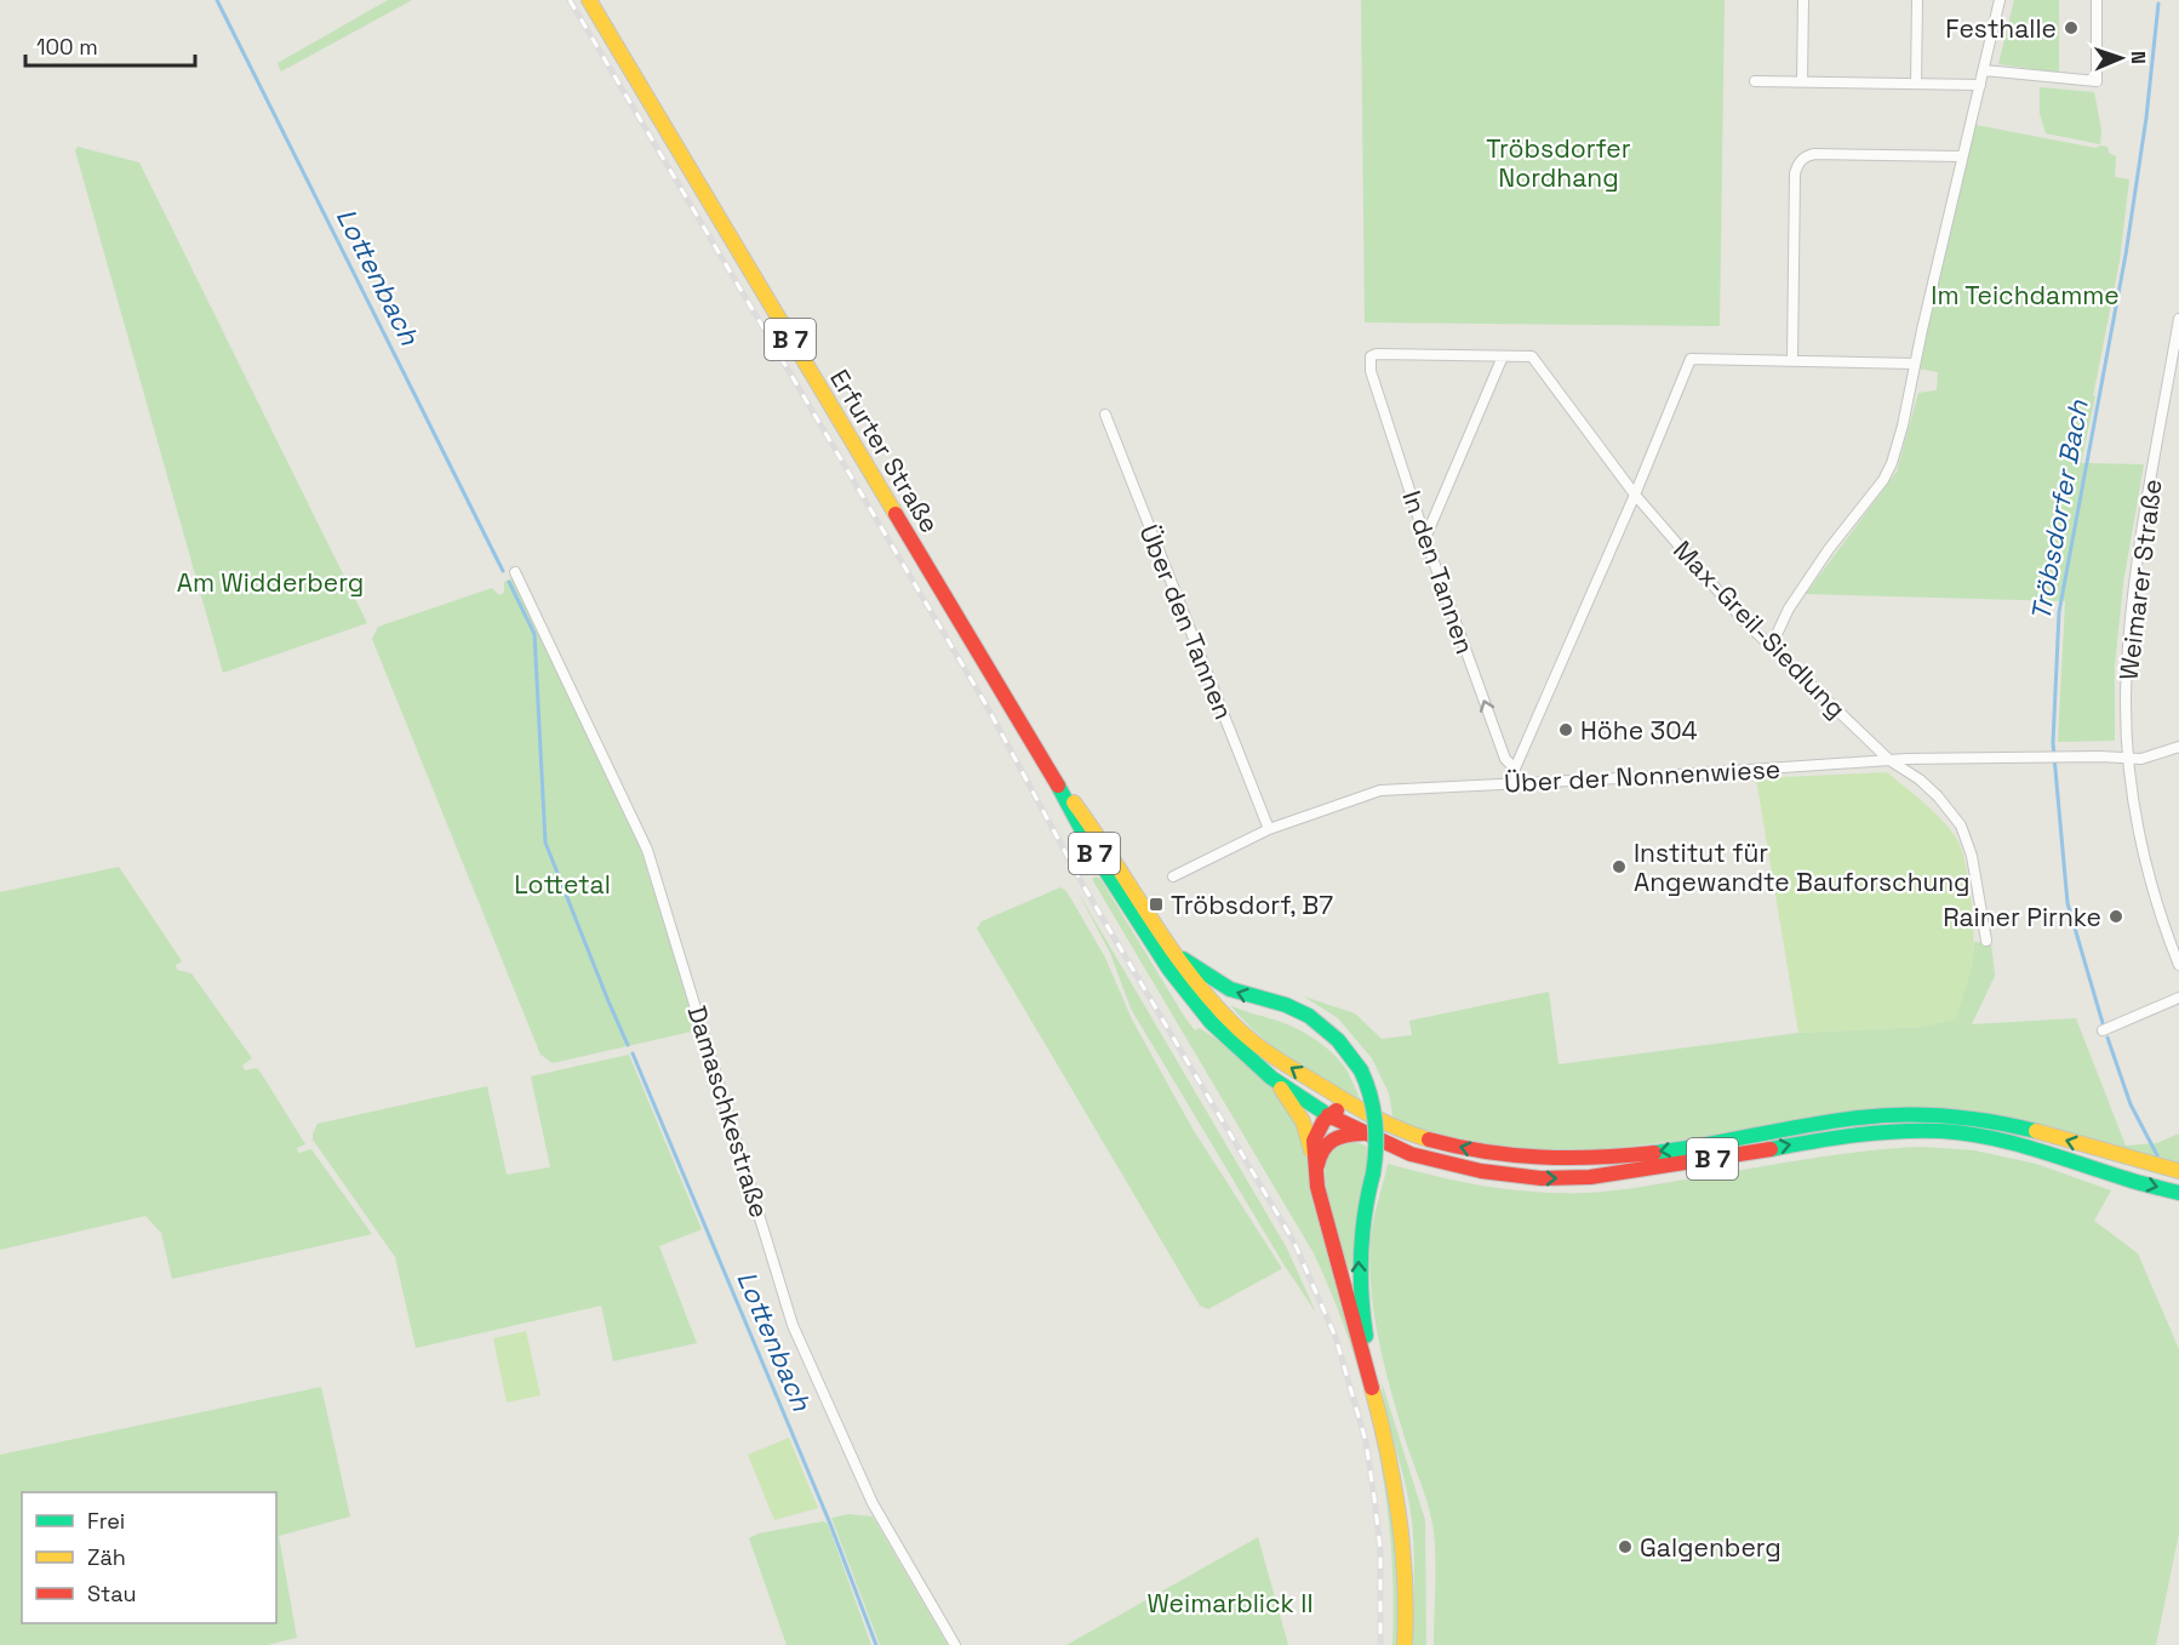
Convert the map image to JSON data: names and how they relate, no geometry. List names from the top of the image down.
{
  "streets": {
    "main road": ["B 7", "Erfurter Straße"],
    "street": [
      "In den Tannen",
      "Weimarer Straße",
      "Über den Tannen",
      "Max-Greil-Siedlung",
      "Über der Nonnenwiese",
      "Damaschkestraße"
    ]
  },
  "crossings": [
    ["B 7", "Erfurter Straße"],
    ["In den Tannen", "Max-Greil-Siedlung"],
    ["In den Tannen", "Über der Nonnenwiese"],
    ["Weimarer Straße", "Über der Nonnenwiese"],
    ["Über den Tannen", "Über der Nonnenwiese"],
    ["Max-Greil-Siedlung", "Über der Nonnenwiese"]
  ],
  "one_way": ["In den Tannen"],
  "water": ["Lottenbach", "Tröbsdorfer Bach"],
  "parks": [
    "Tröbsdorfer Nordhang",
    "Im Teichdamme",
    "Am Widderberg",
    "Lottetal",
    "Weimarblick II"
  ],
  "places": {
    "other": [
      "Festhalle",
      "Höhe 304",
      "Institut für Angewandte Bauforschung",
      "Rainer Pirnke",
      "Galgenberg"
    ],
    "transit": ["Tröbsdorf, B7"]
  },
  "legend": ["Frei", "Zäh", "Stau"],
  "scale_bar": "100 m",
  "north": "right"
}
